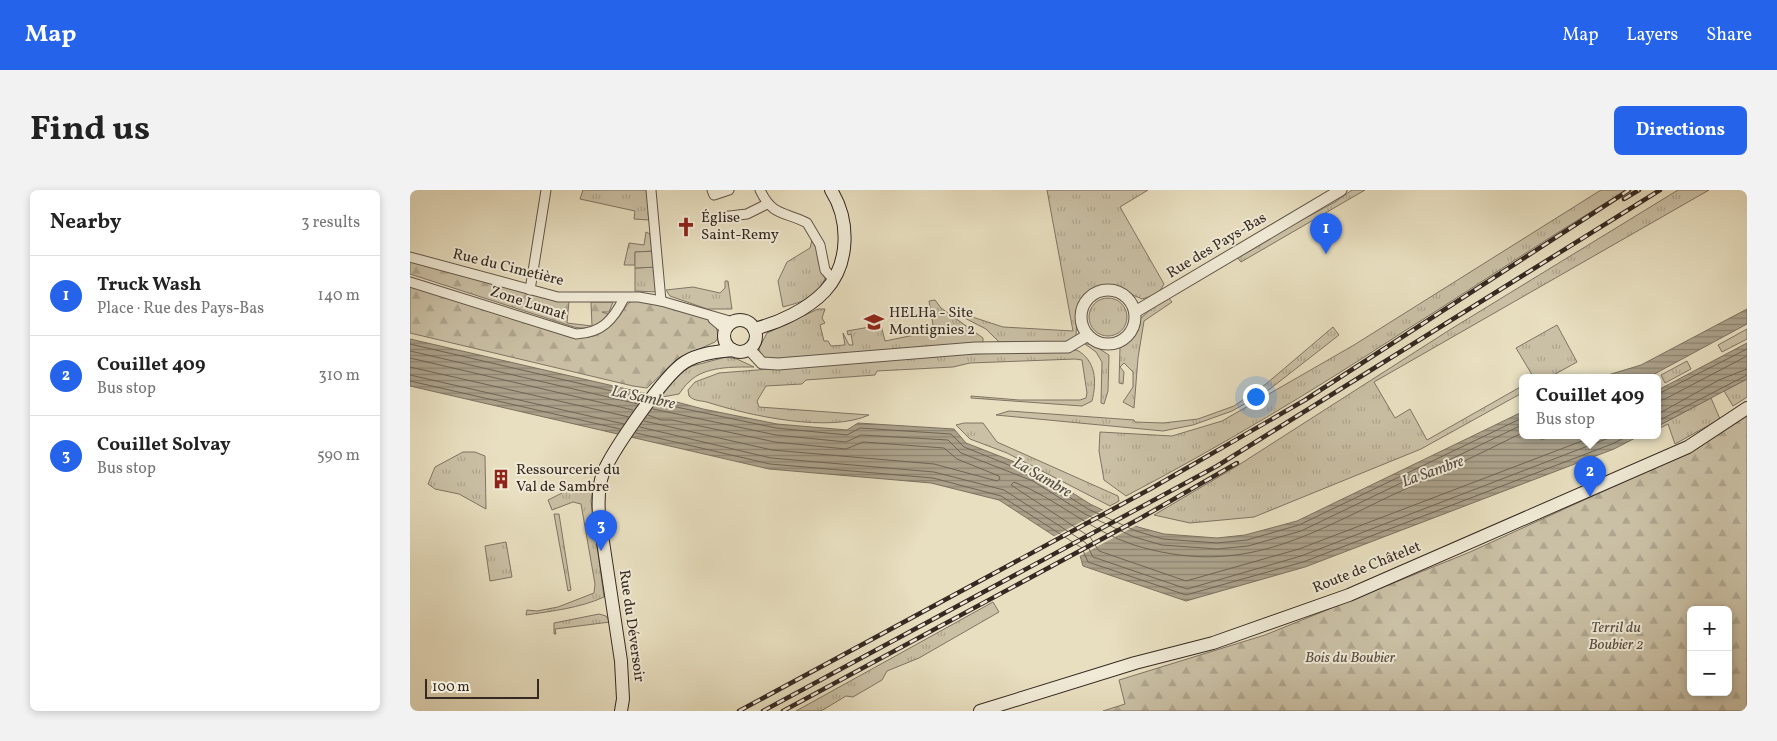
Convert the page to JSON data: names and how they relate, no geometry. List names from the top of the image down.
{
  "streets": {
    "main road": ["Route de Châtelet", "Rue du Déversoir"],
    "street": ["Rue des Pays-Bas", "Rue du Cimetière", "Zone Lumat"]
  },
  "crossings": [
    ["Rue du Cimetière", "Zone Lumat"],
    ["Rue du Cimetière", "Rue du Déversoir"]
  ],
  "water": ["La Sambre"],
  "parks": ["Terril du Boubier 2", "Bois du Boubier"],
  "places": {
    "church": ["Église Saint-Remy"],
    "school or university": ["HELHa - Site Montignies 2"],
    "building": ["Ressourcerie du Val de Sambre"]
  },
  "scale_bar": "100 m",
  "page": {
    "header": "Map",
    "nav": ["Map", "Layers", "Share"],
    "title": "Find us",
    "buttons": "Directions",
    "heading": ["Nearby", "3 results"],
    "pins": ["1", "2", "3"],
    "list": [
      {
        "mark": "1",
        "name": "Truck Wash",
        "note": "Place · Rue des Pays-Bas",
        "value": "140 m"
      },
      {
        "mark": "2",
        "name": "Couillet 409",
        "note": "Bus stop",
        "value": "310 m"
      },
      {
        "mark": "3",
        "name": "Couillet Solvay",
        "note": "Bus stop",
        "value": "590 m"
      }
    ],
    "popup": ["Couillet 409", "Bus stop"],
    "map_buttons": ["+", "−"],
    "scale": "100 m"
  }
}
